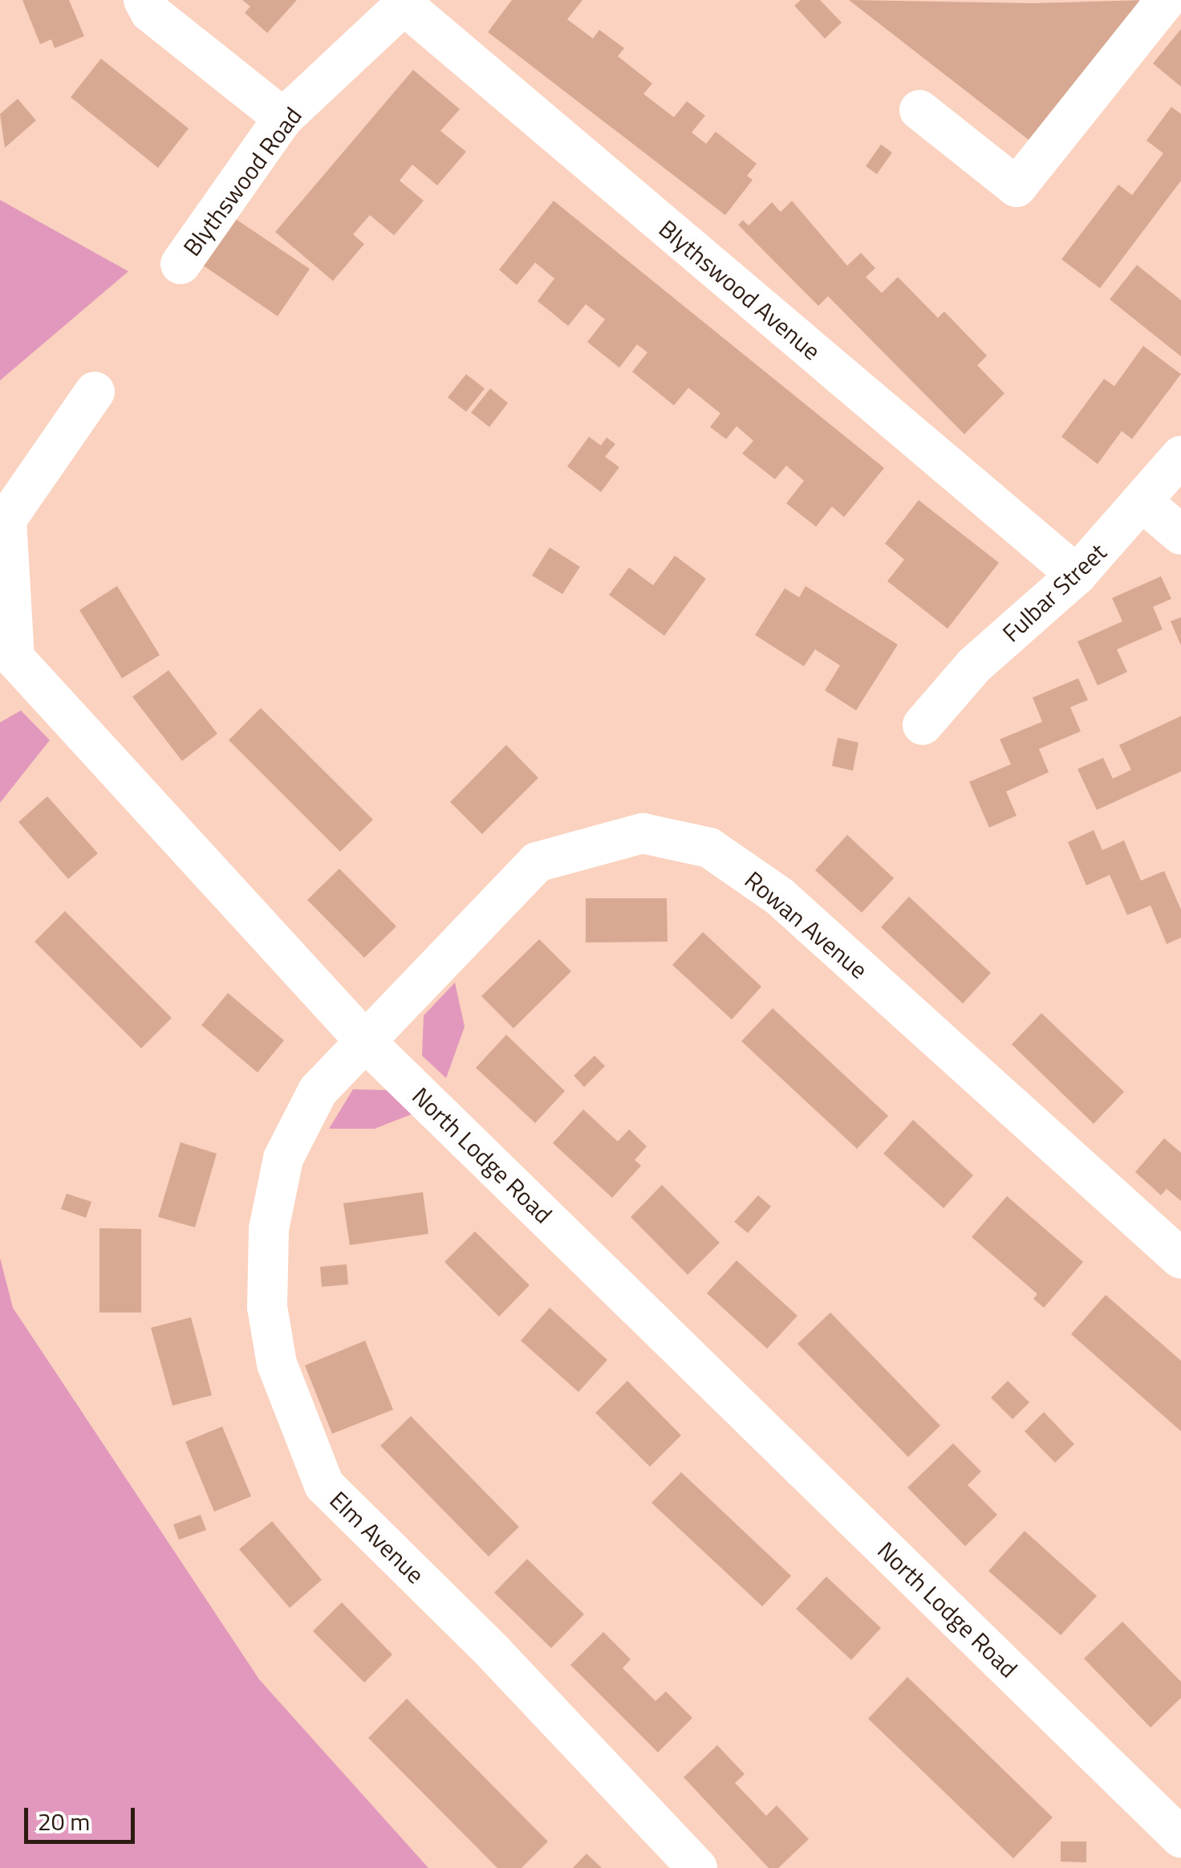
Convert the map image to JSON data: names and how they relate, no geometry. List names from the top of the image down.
{
  "streets": {
    "street": [
      "Blythswood Road",
      "Blythswood Avenue",
      "Fulbar Street",
      "Rowan Avenue",
      "North Lodge Road",
      "Elm Avenue"
    ]
  },
  "crossings": [
    ["Blythswood Road", "Blythswood Avenue"],
    ["Blythswood Avenue", "Fulbar Street"],
    ["Rowan Avenue", "North Lodge Road"],
    ["Rowan Avenue", "Elm Avenue"],
    ["North Lodge Road", "Elm Avenue"]
  ],
  "scale_bar": "20 m"
}
